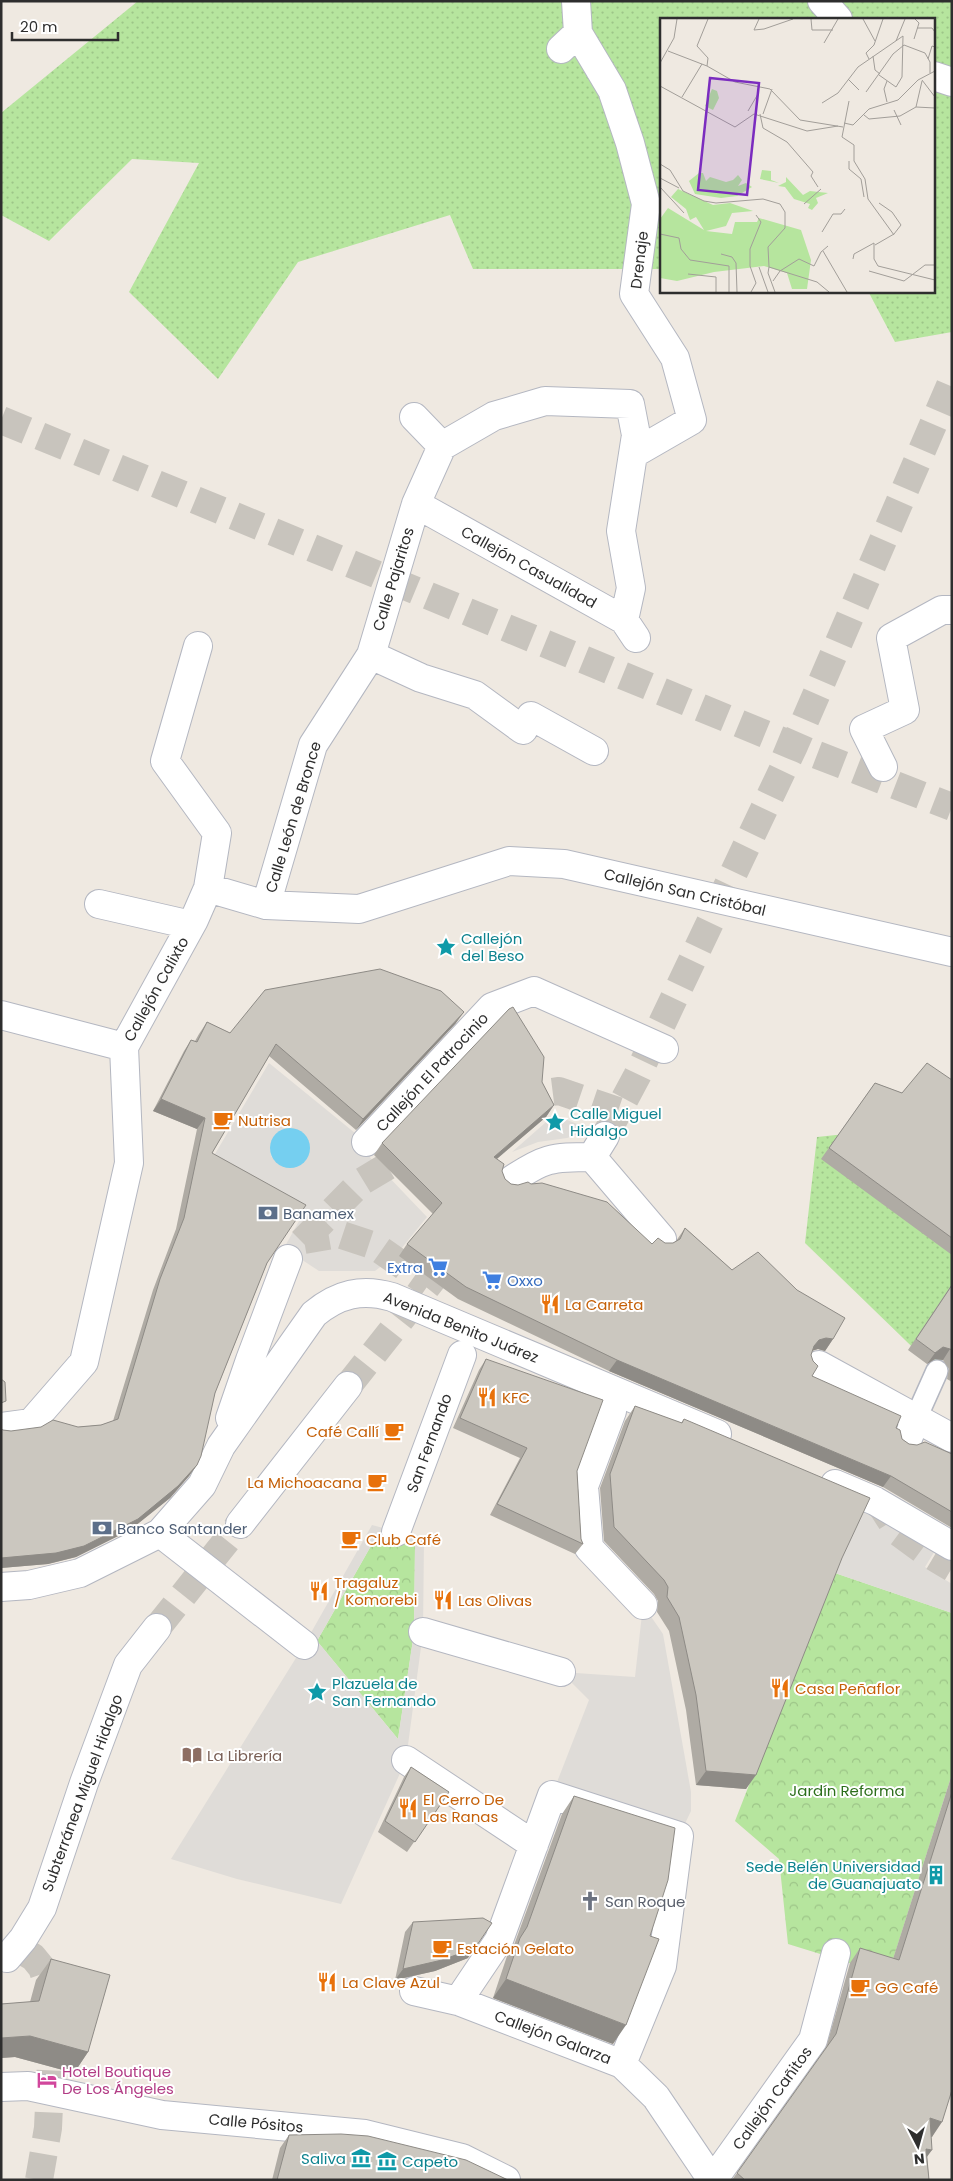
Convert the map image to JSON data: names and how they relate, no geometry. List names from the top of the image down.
{
  "streets": {
    "street": [
      "Drenaje",
      "Callejón Casualidad",
      "Calle Pajaritos",
      "Calle León de Bronce",
      "Callejón San Cristóbal",
      "Callejón Calixto",
      "Callejón El Patrocinio",
      "Avenida Benito Juárez",
      "San Fernando",
      "Subterránea Miguel Hidalgo",
      "Callejón Galarza",
      "Callejón Cañitos",
      "Calle Pósitos"
    ]
  },
  "crossings": [
    ["Drenaje", "Callejón Casualidad"],
    ["Callejón Casualidad", "Calle Pajaritos"],
    ["Calle Pajaritos", "Calle León de Bronce"],
    ["Calle León de Bronce", "Callejón San Cristóbal"],
    ["Callejón San Cristóbal", "Callejón Calixto"],
    ["Callejón Galarza", "Callejón Cañitos"]
  ],
  "parks": ["Jardín Reforma"],
  "places": {
    "place": ["Callejón del Beso", "Calle Miguel Hidalgo", "Plazuela de San Fernando"],
    "cafe": [
      "Nutrisa",
      "Café Callí",
      "La Michoacana",
      "Club Café",
      "Estación Gelato",
      "GG Café"
    ],
    "bank": ["Banamex", "Banco Santander"],
    "supermarket": ["Extra", "Oxxo"],
    "restaurant": [
      "La Carreta",
      "KFC",
      "Tragaluz / Komorebi",
      "Las Olivas",
      "Casa Peñaflor",
      "El Cerro De Las Ranas",
      "La Clave Azul"
    ],
    "library": ["La Librería"],
    "building": ["Sede Belén Universidad de Guanajuato"],
    "church": ["San Roque"],
    "hotel": ["Hotel Boutique De Los Ángeles"],
    "museum": ["Saliva", "Capeto"]
  },
  "scale_bar": "20 m",
  "north": "bottom"
}
